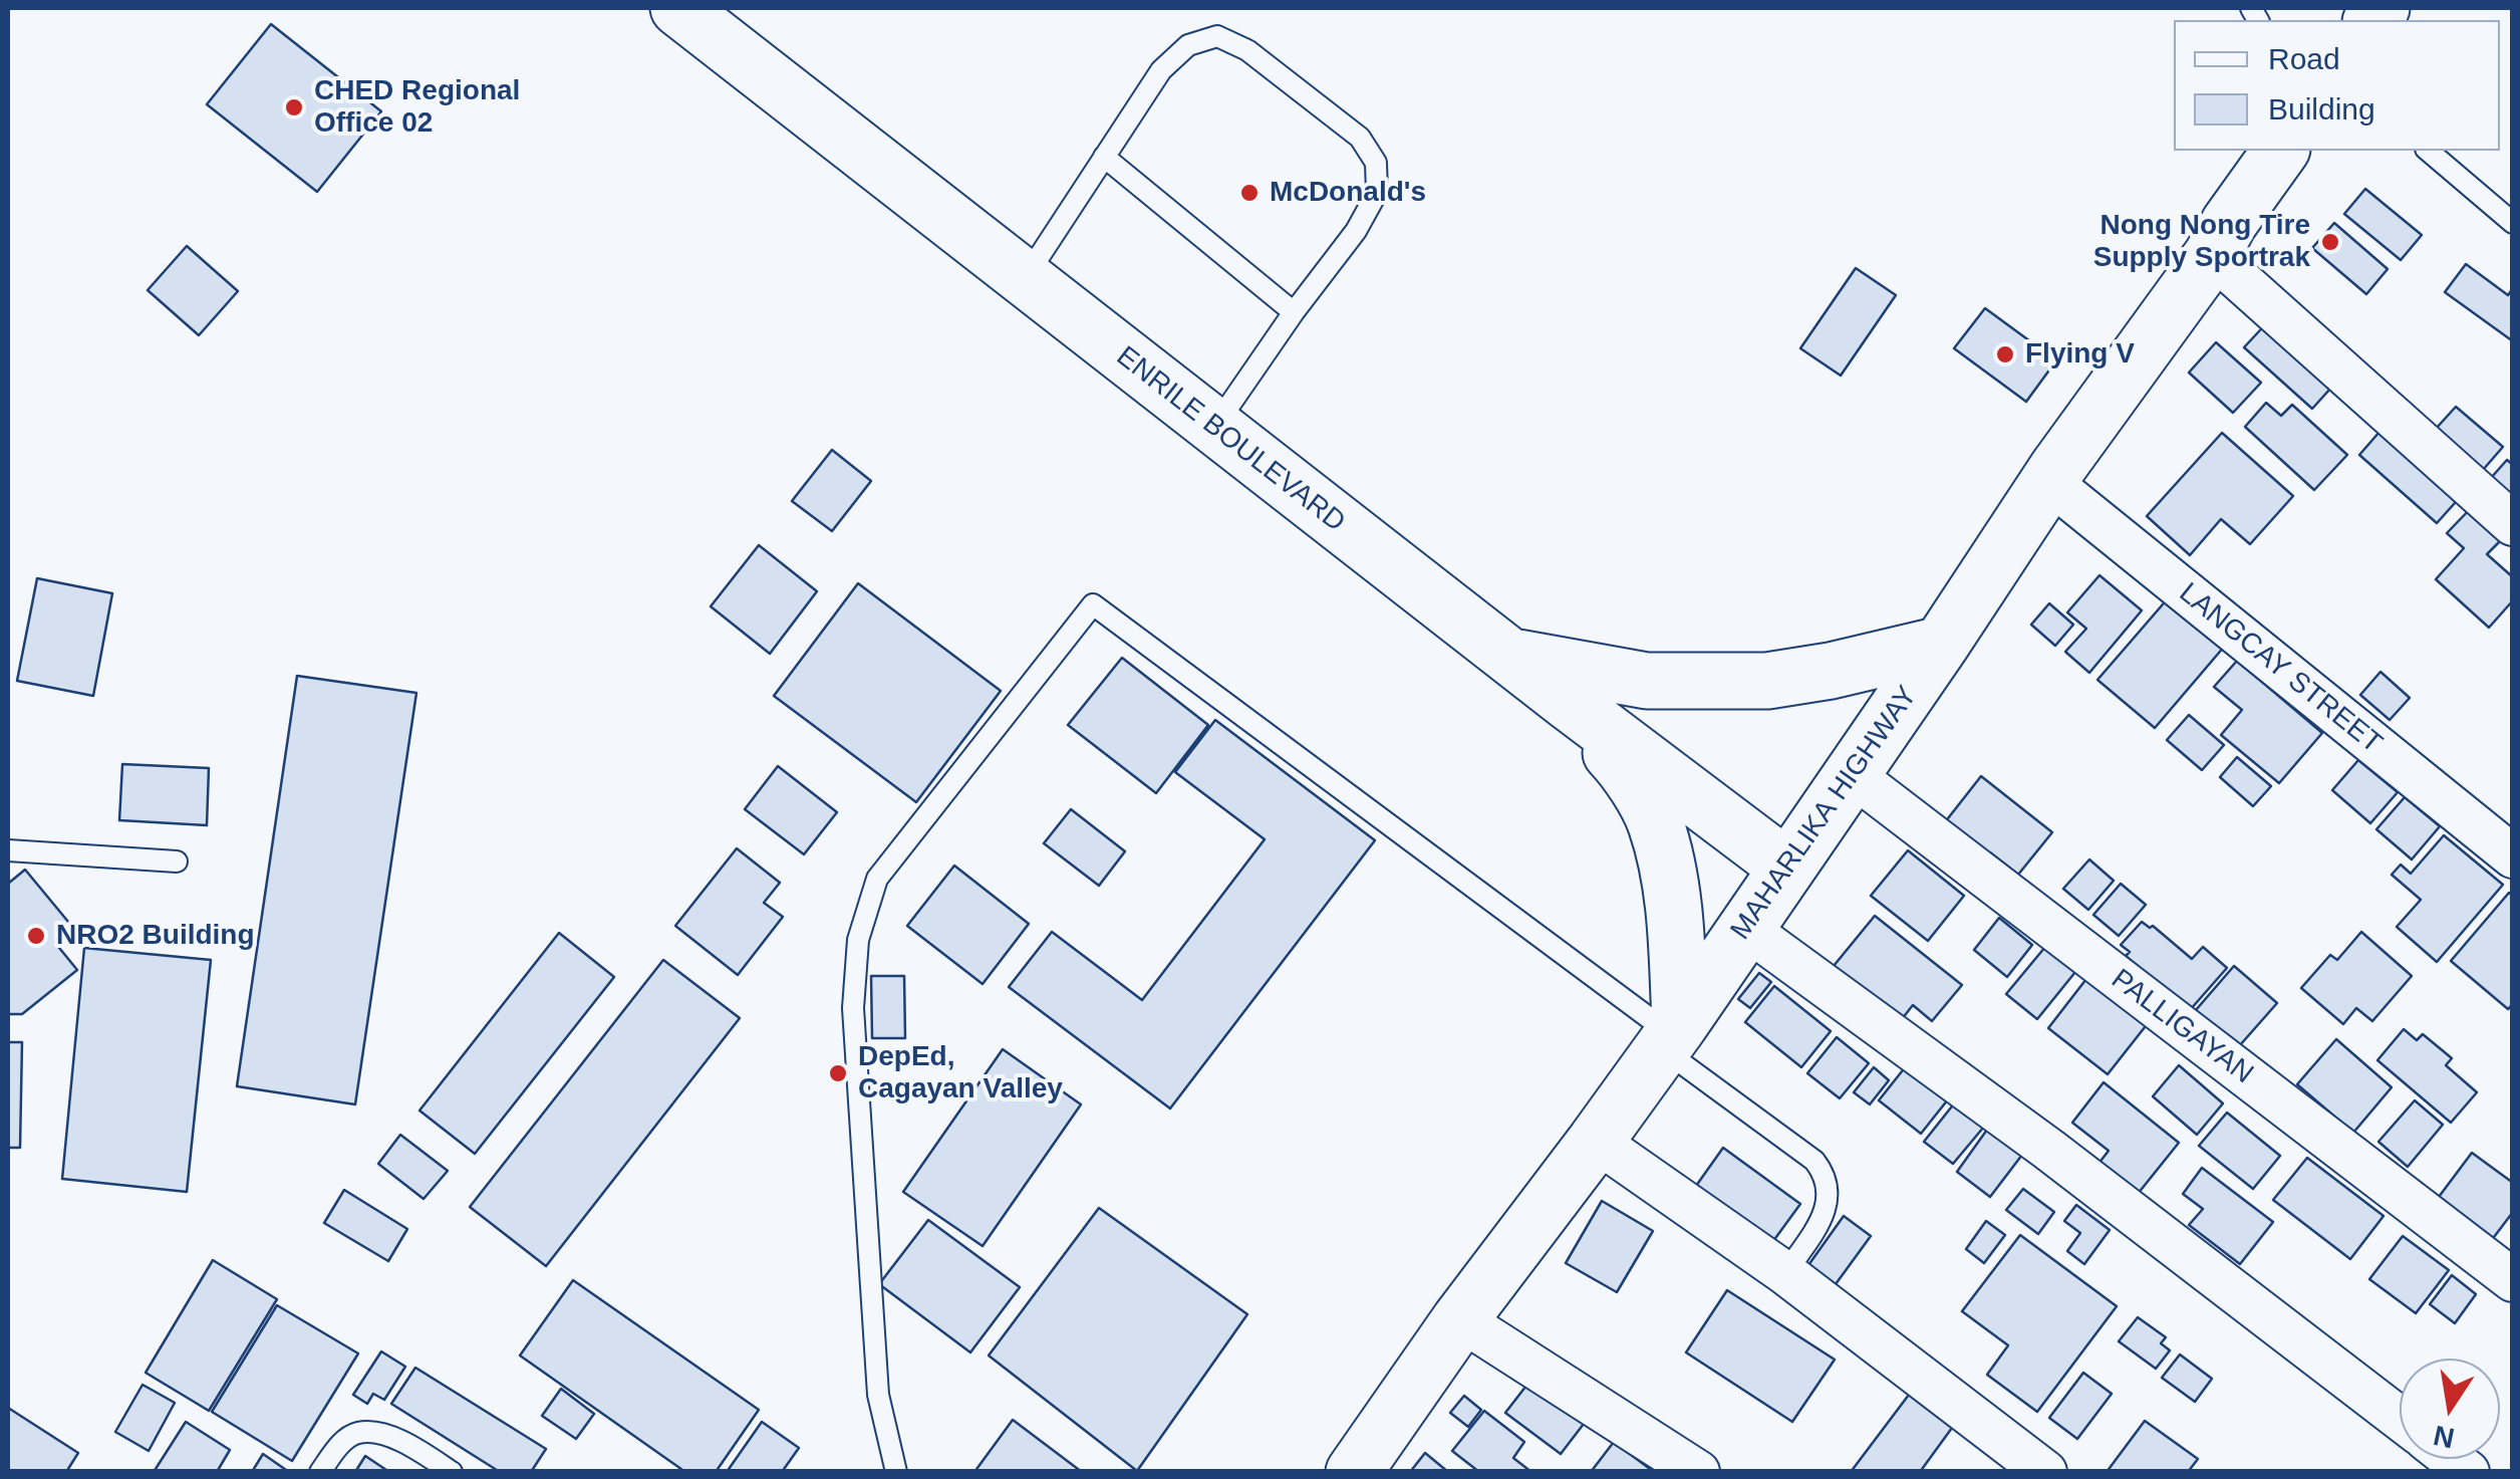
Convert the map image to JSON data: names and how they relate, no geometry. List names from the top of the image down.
{
  "streets": {
    "highway": ["ENRILE BOULEVARD", "MAHARLIKA HIGHWAY"],
    "street": ["LANGCAY STREET", "PALLIGAYAN"]
  },
  "crossings": [
    ["ENRILE BOULEVARD", "MAHARLIKA HIGHWAY"],
    ["LANGCAY STREET", "MAHARLIKA HIGHWAY"],
    ["MAHARLIKA HIGHWAY", "PALLIGAYAN"]
  ],
  "places": [
    "CHED Regional Office 02",
    "McDonald's",
    "Nong Nong Tire Supply Sportrak",
    "Flying V",
    "NRO2 Building",
    "DepEd, Cagayan Valley"
  ],
  "legend": ["Road", "Building"],
  "north": "bottom"
}
